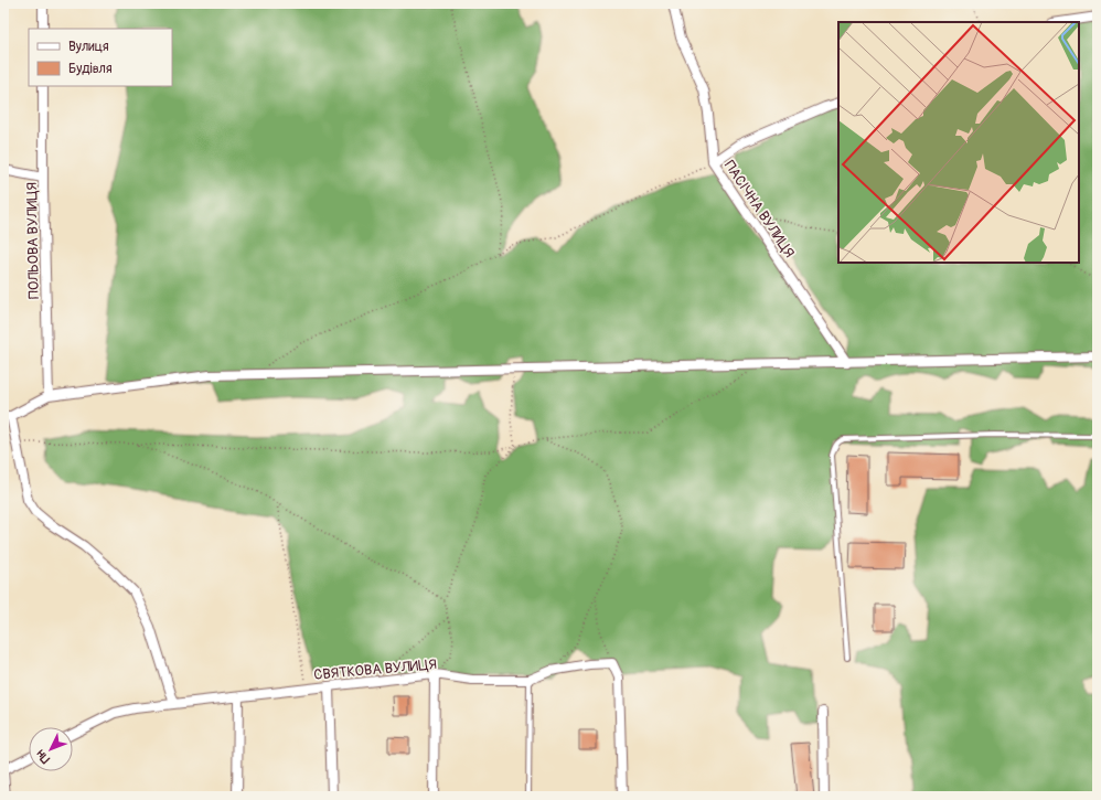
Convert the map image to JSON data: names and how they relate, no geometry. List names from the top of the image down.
{
  "streets": {
    "street": ["ПАСІЧНА ВУЛИЦЯ", "ПОЛЬОВА ВУЛИЦЯ", "СВЯТКОВА ВУЛИЦЯ"]
  },
  "legend": ["Вулиця", "Будівля"],
  "north": "bottom left"
}
